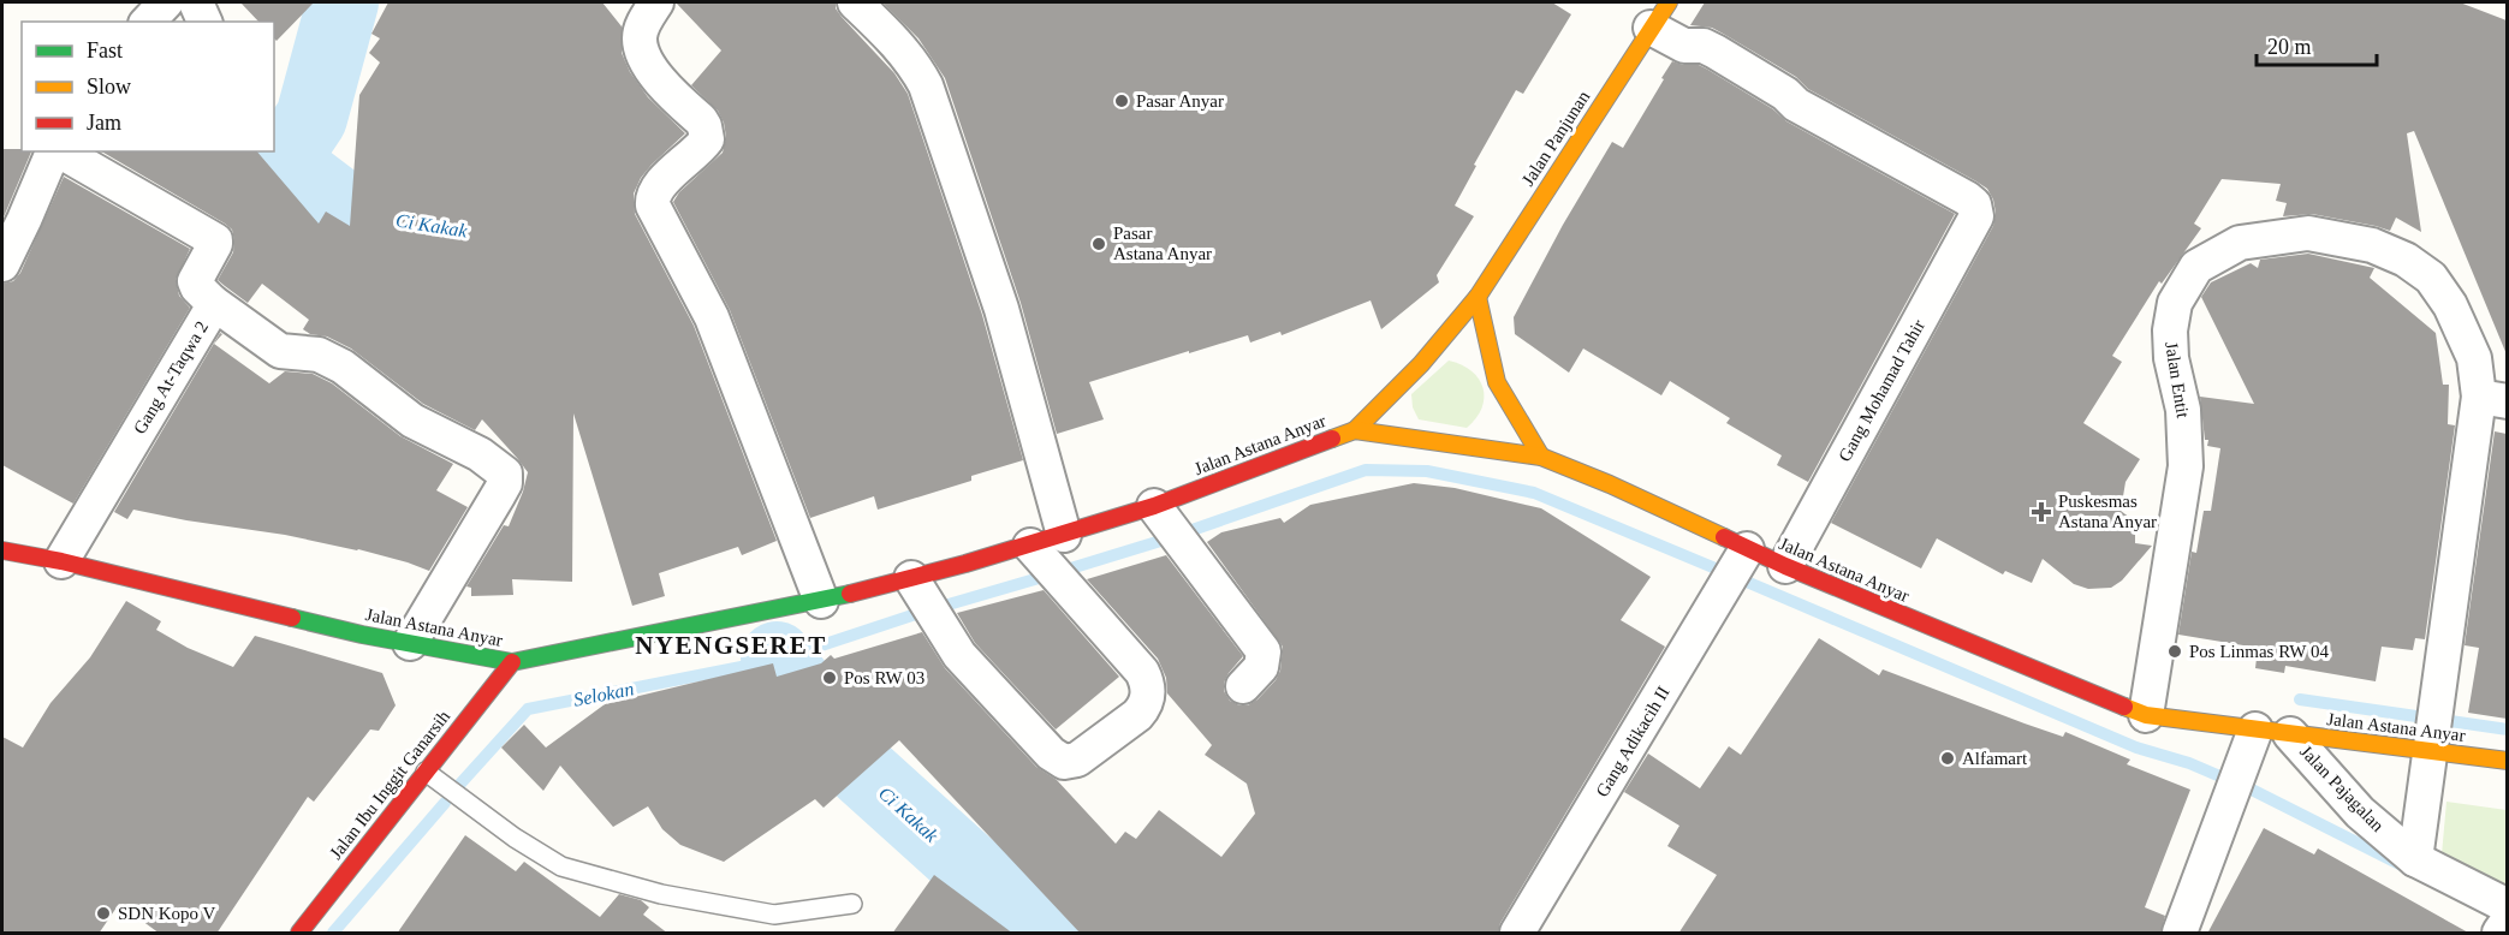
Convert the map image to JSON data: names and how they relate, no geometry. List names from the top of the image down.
{
  "streets": {
    "main road": ["Jalan Panjunan", "Jalan Astana Anyar", "Jalan Ibu Inggit Ganarsih"],
    "street": [
      "Gang At-Taqwa 2",
      "Jalan Entit",
      "Gang Mohamad Tahir",
      "Gang Adikacih II",
      "Jalan Pajagalan"
    ]
  },
  "crossings": [
    ["Jalan Panjunan", "Gang Mohamad Tahir"],
    ["Jalan Panjunan", "Jalan Astana Anyar"],
    ["Gang At-Taqwa 2", "Jalan Astana Anyar"],
    ["Jalan Entit", "Jalan Astana Anyar"],
    ["Jalan Entit", "Jalan Pajagalan"],
    ["Gang Mohamad Tahir", "Jalan Astana Anyar"],
    ["Jalan Astana Anyar", "Gang Adikacih II"],
    ["Jalan Astana Anyar", "Jalan Ibu Inggit Ganarsih"],
    ["Jalan Astana Anyar", "Jalan Pajagalan"]
  ],
  "districts": ["NYENGSERET"],
  "water": ["Ci Kakak", "Selokan"],
  "places": {
    "other": [
      "Pasar Anyar",
      "Pasar Astana Anyar",
      "Pos Linmas RW 04",
      "Pos RW 03",
      "Alfamart",
      "SDN Kopo V"
    ],
    "health": ["Puskesmas Astana Anyar"]
  },
  "legend": ["Fast", "Slow", "Jam"],
  "scale_bar": "20 m"
}
